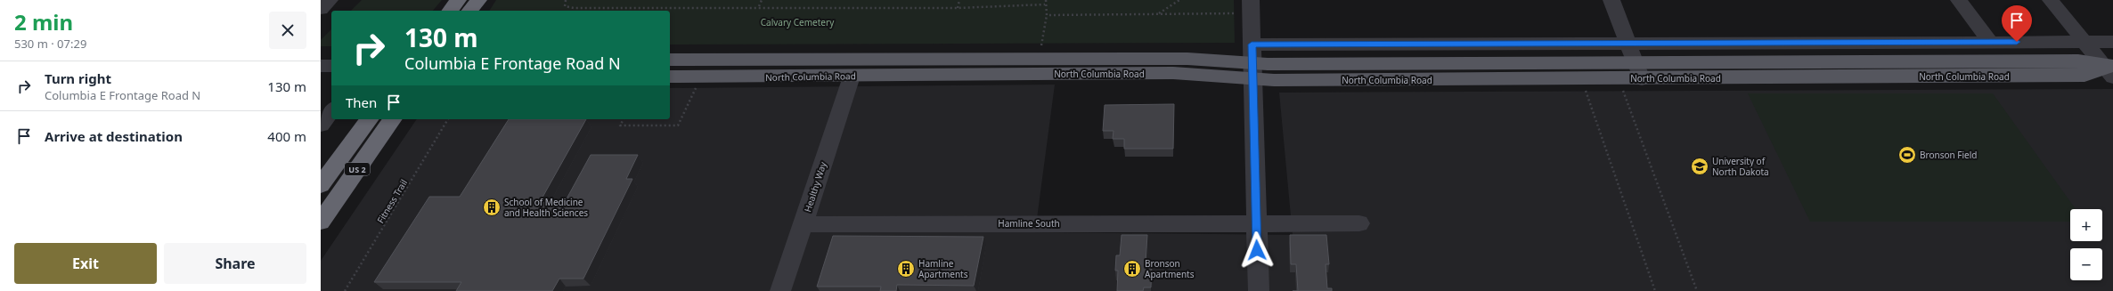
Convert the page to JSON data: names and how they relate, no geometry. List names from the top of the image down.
{
  "streets": {
    "highway": ["US 2"],
    "main road": ["North Columbia Road"],
    "street": ["Healthy Way", "Hamline South"],
    "path": ["Fitness Trail"]
  },
  "crossings": [
    ["Healthy Way", "Hamline South"]
  ],
  "parks": ["Calvary Cemetery"],
  "places": {
    "sports": ["Bronson Field"],
    "school or university": ["University of North Dakota"],
    "building": ["School of Medicine and Health Sciences", "Hamline Apartments", "Bronson Apartments"]
  },
  "page": {
    "heading": ["2 min", "530 m · 07:29"],
    "turn": ["130 m", "Columbia E Frontage Road N"],
    "list": [
      {
        "name": "Turn right",
        "note": "Columbia E Frontage Road N",
        "value": "130 m"
      },
      {
        "name": "Arrive at destination",
        "value": "400 m"
      }
    ],
    "then": "Then",
    "map_buttons": ["+", "−"],
    "buttons": ["Exit", "Share"]
  }
}
